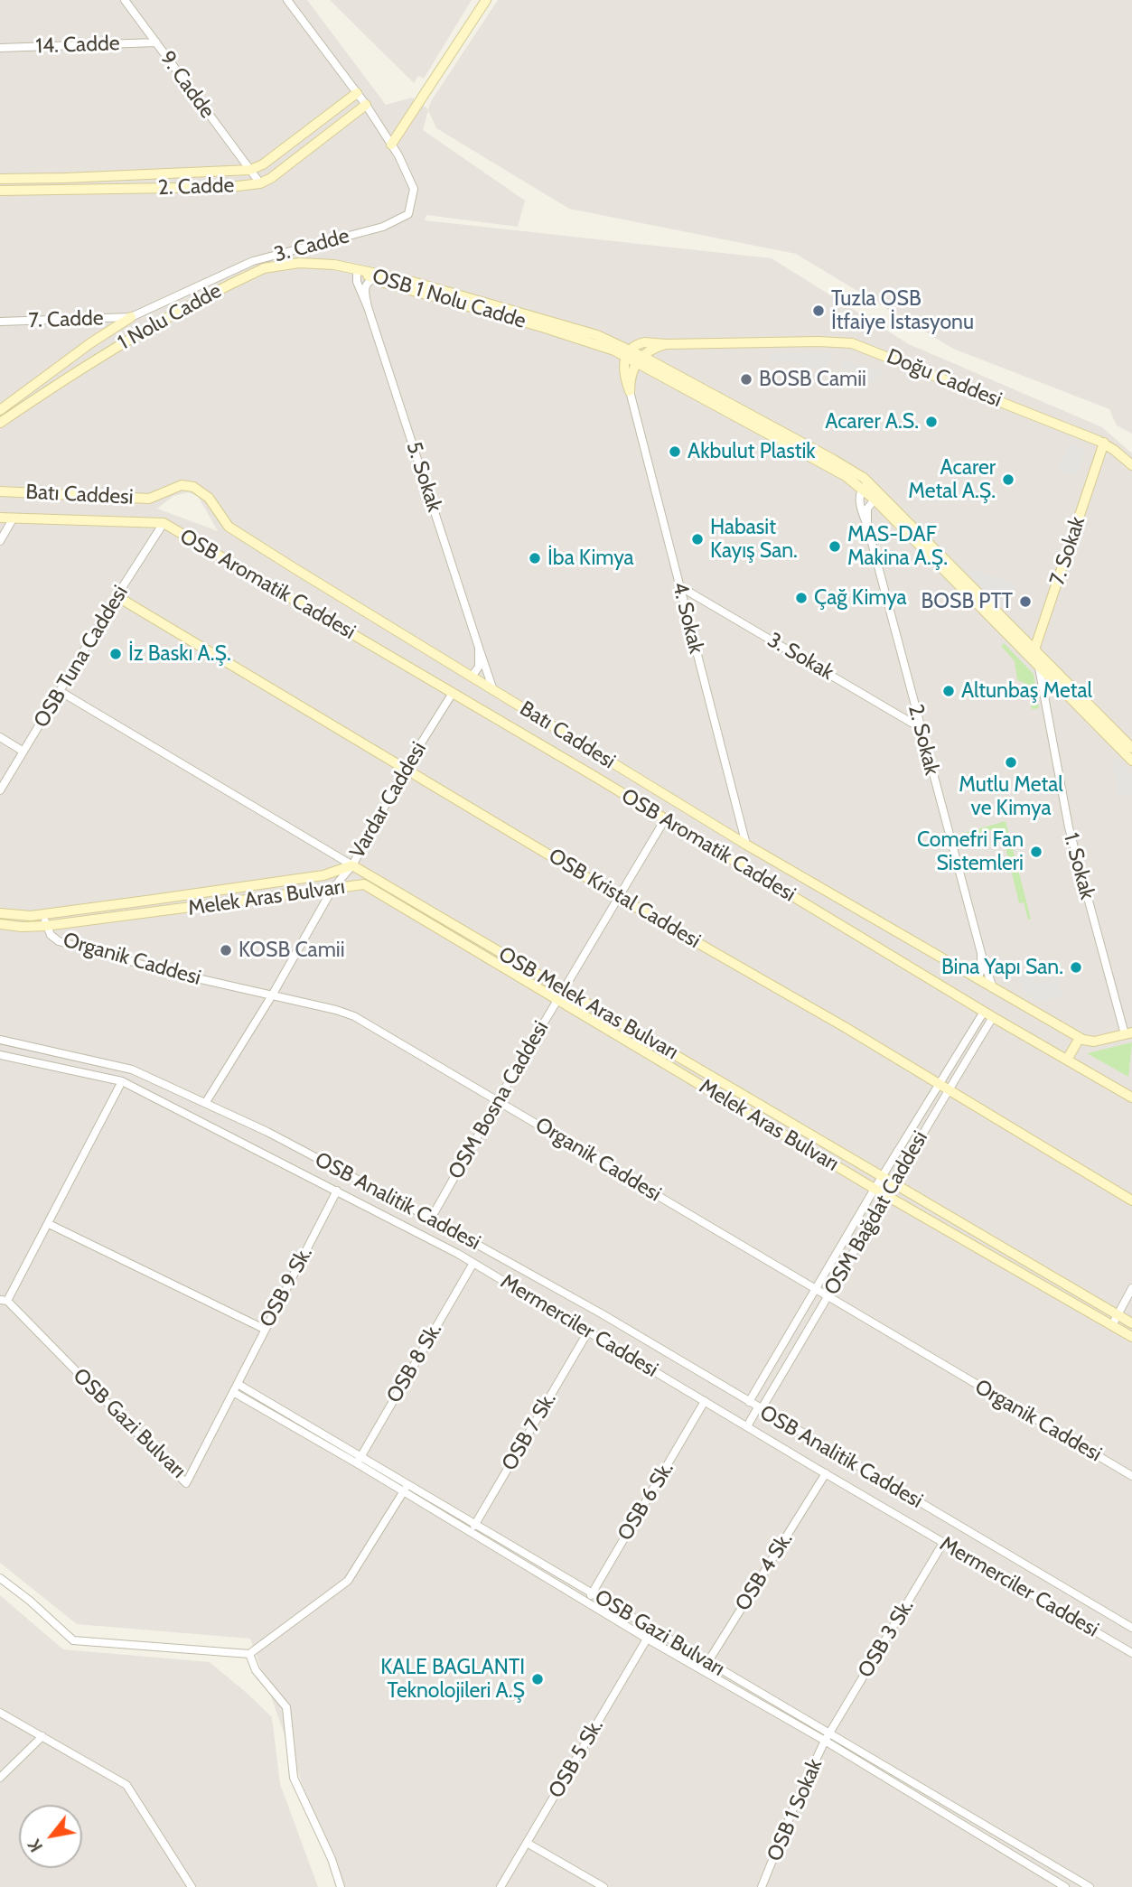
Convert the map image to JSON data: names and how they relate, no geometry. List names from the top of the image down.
{
  "streets": {
    "street": [
      "14. Cadde",
      "9. Cadde",
      "2. Cadde",
      "3. Cadde",
      "OSB 1 Nolu Cadde",
      "1 Nolu Cadde",
      "7. Cadde",
      "Doğu Caddesi",
      "5. Sokak",
      "Batı Caddesi",
      "7. Sokak",
      "OSB Aromatik Caddesi",
      "4. Sokak",
      "OSB Tuna Caddesi",
      "3. Sokak",
      "2. Sokak",
      "Vardar Caddesi",
      "1. Sokak",
      "Melek Aras Bulvarı",
      "OSB Kristal Caddesi",
      "Organik Caddesi",
      "OSB Melek Aras Bulvarı",
      "OSM Bosna Caddesi",
      "OSB Analitik Caddesi",
      "OSM Bağdat Caddesi",
      "OSB 9 Sk.",
      "Mermerciler Caddesi",
      "OSB 8 Sk.",
      "OSB Gazi Bulvarı",
      "OSB 7 Sk.",
      "OSB 6 Sk.",
      "OSB 4 Sk.",
      "OSB 3 Sk.",
      "OSB 5 Sk.",
      "OSB 1 Sokak"
    ]
  },
  "crossings": [
    ["14. Cadde", "9. Cadde"],
    ["9. Cadde", "2. Cadde"],
    ["2. Cadde", "3. Cadde"],
    ["3. Cadde", "7. Cadde"],
    ["OSB 1 Nolu Cadde", "1 Nolu Cadde"],
    ["OSB 1 Nolu Cadde", "Doğu Caddesi"],
    ["OSB 1 Nolu Cadde", "5. Sokak"],
    ["OSB 1 Nolu Cadde", "7. Sokak"],
    ["OSB 1 Nolu Cadde", "2. Sokak"],
    ["OSB 1 Nolu Cadde", "1. Sokak"],
    ["1 Nolu Cadde", "5. Sokak"],
    ["Doğu Caddesi", "7. Sokak"],
    ["5. Sokak", "Batı Caddesi"],
    ["Batı Caddesi", "4. Sokak"],
    ["Batı Caddesi", "2. Sokak"],
    ["7. Sokak", "1. Sokak"],
    ["OSB Aromatik Caddesi", "OSB Tuna Caddesi"],
    ["OSB Aromatik Caddesi", "Vardar Caddesi"],
    ["OSB Aromatik Caddesi", "OSM Bosna Caddesi"],
    ["OSB Aromatik Caddesi", "OSM Bağdat Caddesi"],
    ["4. Sokak", "3. Sokak"],
    ["OSB Tuna Caddesi", "OSB Kristal Caddesi"],
    ["3. Sokak", "2. Sokak"],
    ["Vardar Caddesi", "Melek Aras Bulvarı"],
    ["Vardar Caddesi", "OSB Kristal Caddesi"],
    ["Vardar Caddesi", "Organik Caddesi"],
    ["Vardar Caddesi", "OSB Melek Aras Bulvarı"],
    ["Vardar Caddesi", "OSB Analitik Caddesi"],
    ["Melek Aras Bulvarı", "Organik Caddesi"],
    ["Melek Aras Bulvarı", "OSM Bosna Caddesi"],
    ["Melek Aras Bulvarı", "OSM Bağdat Caddesi"],
    ["OSB Kristal Caddesi", "OSM Bosna Caddesi"],
    ["OSB Kristal Caddesi", "OSM Bağdat Caddesi"],
    ["Organik Caddesi", "OSM Bosna Caddesi"],
    ["Organik Caddesi", "OSM Bağdat Caddesi"],
    ["OSB Melek Aras Bulvarı", "OSM Bosna Caddesi"],
    ["OSB Melek Aras Bulvarı", "OSM Bağdat Caddesi"],
    ["OSM Bosna Caddesi", "OSB Analitik Caddesi"],
    ["OSB Analitik Caddesi", "OSM Bağdat Caddesi"],
    ["OSM Bağdat Caddesi", "Mermerciler Caddesi"],
    ["OSB 9 Sk.", "Mermerciler Caddesi"],
    ["OSB 9 Sk.", "OSB Gazi Bulvarı"],
    ["Mermerciler Caddesi", "OSB 8 Sk."],
    ["Mermerciler Caddesi", "OSB 7 Sk."],
    ["Mermerciler Caddesi", "OSB 6 Sk."],
    ["Mermerciler Caddesi", "OSB 4 Sk."],
    ["Mermerciler Caddesi", "OSB 3 Sk."],
    ["OSB 8 Sk.", "OSB Gazi Bulvarı"],
    ["OSB Gazi Bulvarı", "OSB 7 Sk."],
    ["OSB Gazi Bulvarı", "OSB 6 Sk."],
    ["OSB Gazi Bulvarı", "OSB 4 Sk."],
    ["OSB Gazi Bulvarı", "OSB 3 Sk."],
    ["OSB Gazi Bulvarı", "OSB 5 Sk."],
    ["OSB Gazi Bulvarı", "OSB 1 Sokak"],
    ["OSB 3 Sk.", "OSB 1 Sokak"]
  ],
  "places": [
    "Tuzla OSB İtfaiye İstasyonu",
    "BOSB Camii",
    "Acarer A.S.",
    "Akbulut Plastik",
    "Acarer Metal A.Ş.",
    "Habasit Kayış San.",
    "MAS-DAF Makina A.Ş.",
    "İba Kimya",
    "Çağ Kimya",
    "BOSB PTT",
    "İz Baskı A.Ş.",
    "Altunbaş Metal",
    "Mutlu Metal ve Kimya",
    "Comefri Fan Sistemleri",
    "KOSB Camii",
    "Bina Yapı San.",
    "KALE BAGLANTI Teknolojileri A.Ş"
  ],
  "north": "bottom left"
}
